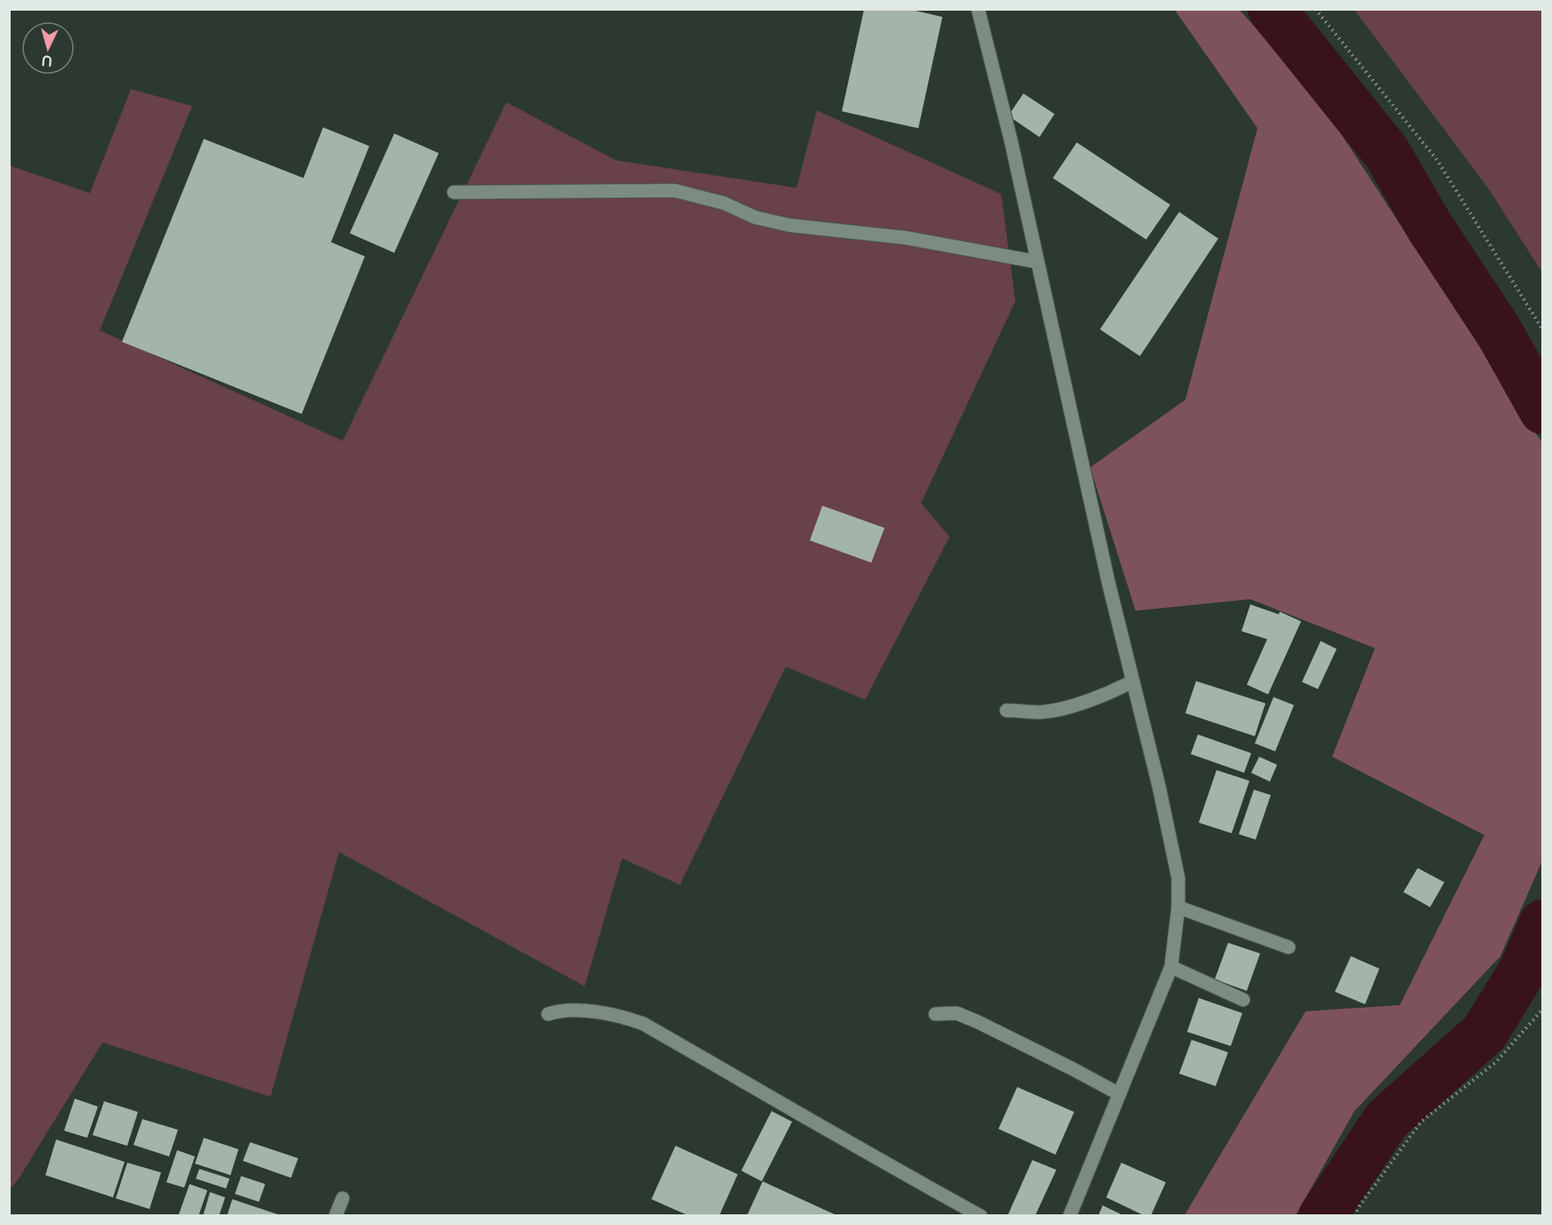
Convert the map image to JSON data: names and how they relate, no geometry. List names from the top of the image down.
{
  "north": "bottom"
}
